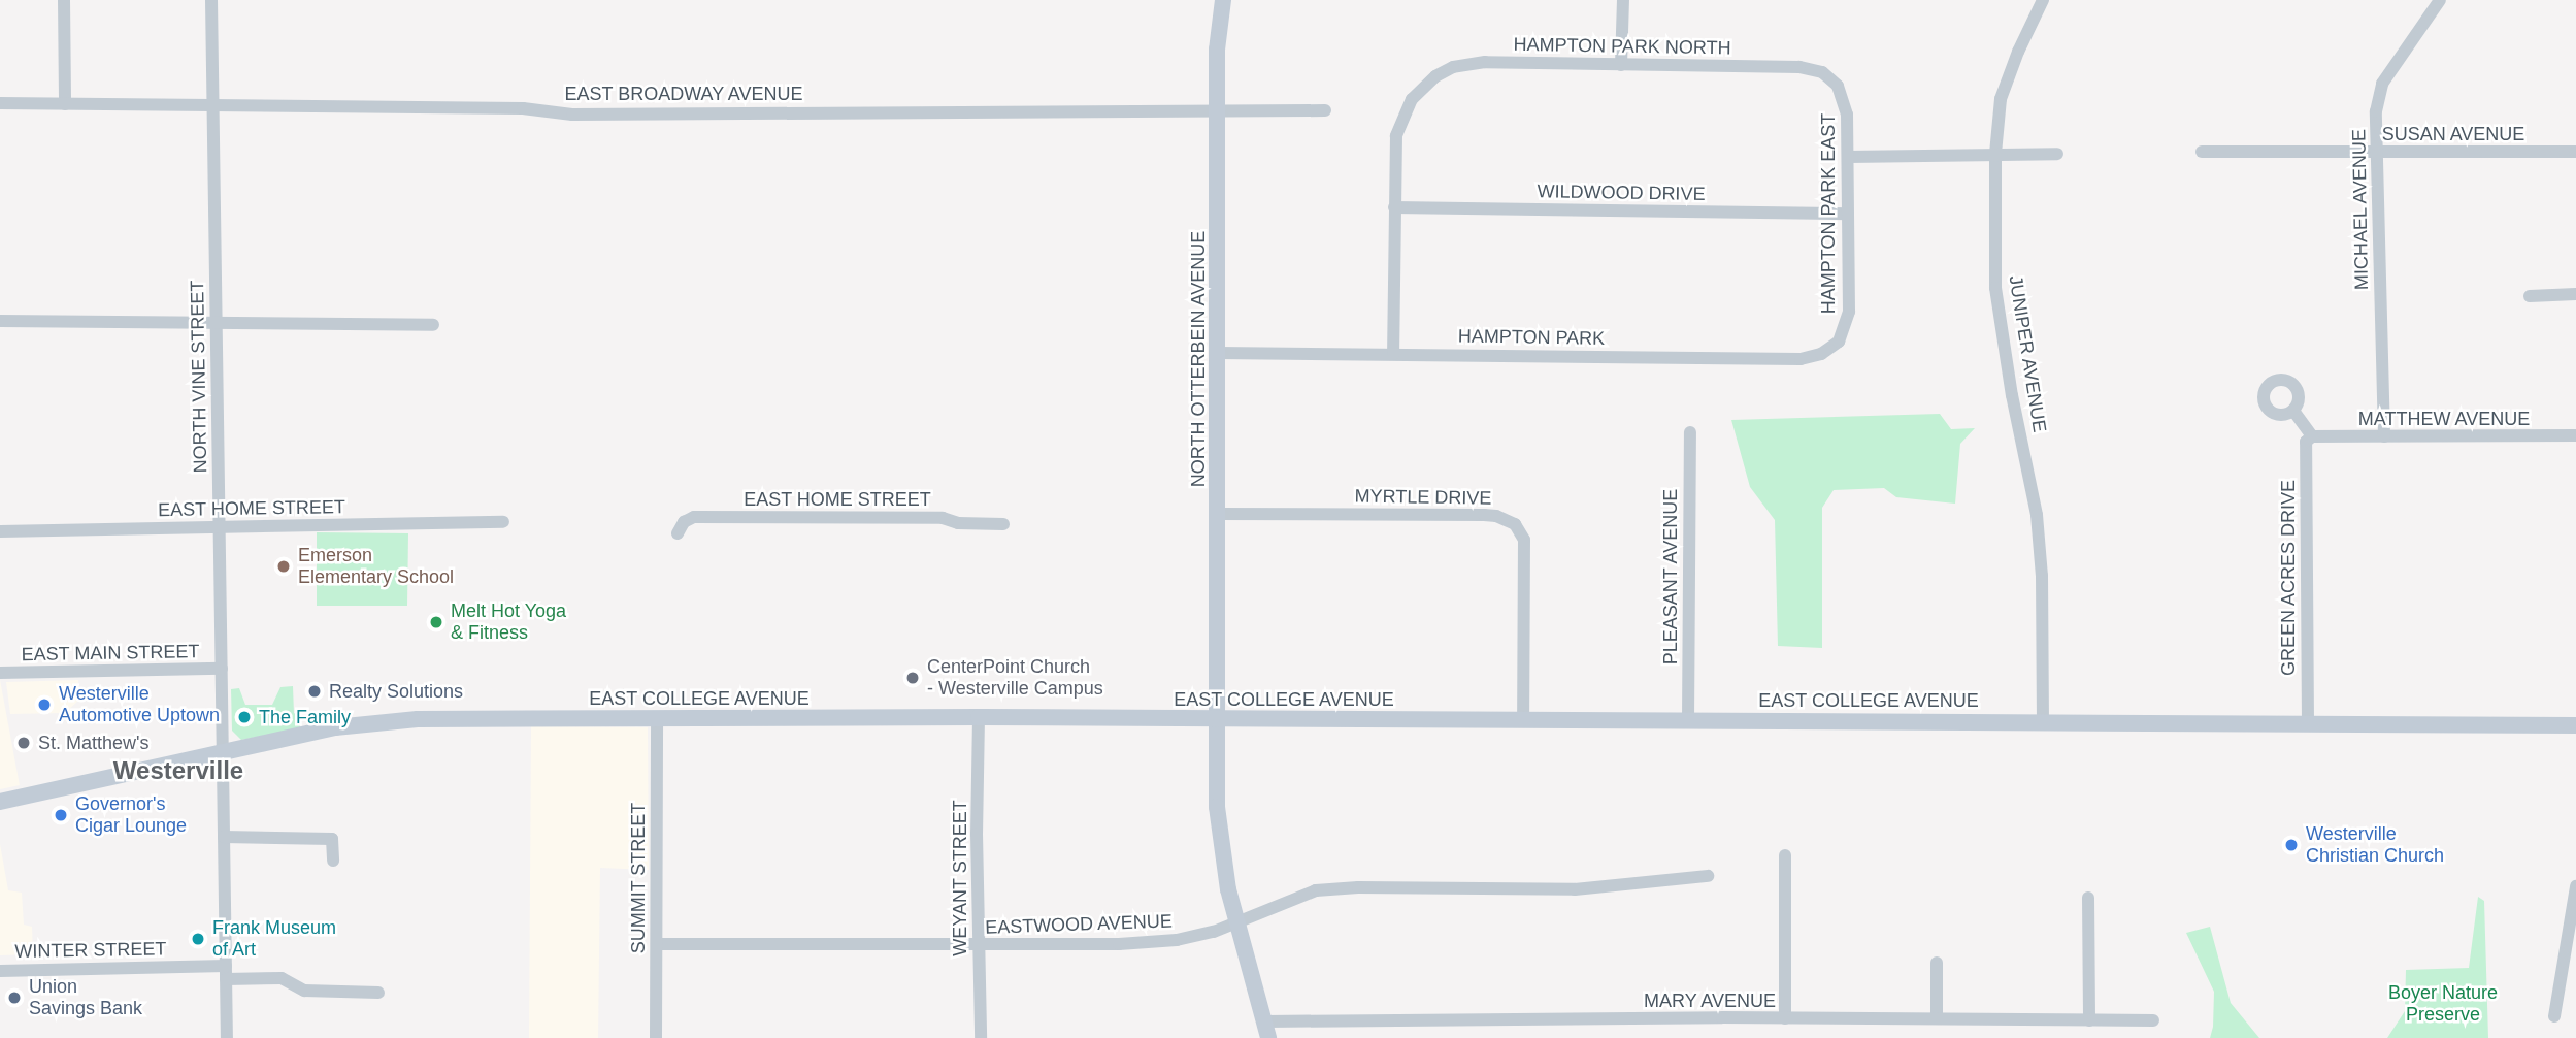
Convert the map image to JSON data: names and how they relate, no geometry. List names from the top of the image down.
{
  "streets": {
    "street": [
      "HAMPTON PARK NORTH",
      "EAST BROADWAY AVENUE",
      "SUSAN AVENUE",
      "WILDWOOD DRIVE",
      "MICHAEL AVENUE",
      "HAMPTON PARK EAST",
      "HAMPTON PARK",
      "JUNIPER AVENUE",
      "NORTH OTTERBEIN AVENUE",
      "NORTH VINE STREET",
      "MATTHEW AVENUE",
      "MYRTLE DRIVE",
      "EAST HOME STREET",
      "PLEASANT AVENUE",
      "GREEN ACRES DRIVE",
      "EAST MAIN STREET",
      "EAST COLLEGE AVENUE",
      "SUMMIT STREET",
      "WEYANT STREET",
      "EASTWOOD AVENUE",
      "WINTER STREET",
      "MARY AVENUE"
    ]
  },
  "crossings": [
    ["HAMPTON PARK NORTH", "WILDWOOD DRIVE"],
    ["HAMPTON PARK NORTH", "HAMPTON PARK EAST"],
    ["EAST BROADWAY AVENUE", "NORTH OTTERBEIN AVENUE"],
    ["EAST BROADWAY AVENUE", "NORTH VINE STREET"],
    ["SUSAN AVENUE", "MICHAEL AVENUE"],
    ["WILDWOOD DRIVE", "HAMPTON PARK EAST"],
    ["MICHAEL AVENUE", "MATTHEW AVENUE"],
    ["HAMPTON PARK EAST", "HAMPTON PARK"],
    ["HAMPTON PARK", "NORTH OTTERBEIN AVENUE"],
    ["JUNIPER AVENUE", "EAST COLLEGE AVENUE"],
    ["NORTH OTTERBEIN AVENUE", "MYRTLE DRIVE"],
    ["NORTH OTTERBEIN AVENUE", "EAST COLLEGE AVENUE"],
    ["NORTH OTTERBEIN AVENUE", "EASTWOOD AVENUE"],
    ["NORTH OTTERBEIN AVENUE", "MARY AVENUE"],
    ["NORTH VINE STREET", "EAST HOME STREET"],
    ["NORTH VINE STREET", "EAST MAIN STREET"],
    ["NORTH VINE STREET", "EAST COLLEGE AVENUE"],
    ["NORTH VINE STREET", "WINTER STREET"],
    ["MATTHEW AVENUE", "GREEN ACRES DRIVE"],
    ["MYRTLE DRIVE", "EAST COLLEGE AVENUE"],
    ["PLEASANT AVENUE", "EAST COLLEGE AVENUE"],
    ["GREEN ACRES DRIVE", "EAST COLLEGE AVENUE"],
    ["EAST COLLEGE AVENUE", "SUMMIT STREET"],
    ["EAST COLLEGE AVENUE", "WEYANT STREET"],
    ["SUMMIT STREET", "EASTWOOD AVENUE"],
    ["WEYANT STREET", "EASTWOOD AVENUE"]
  ],
  "districts": ["Westerville"],
  "parks": ["Boyer Nature Preserve"],
  "places": [
    "Emerson Elementary School",
    "Melt Hot Yoga & Fitness",
    "CenterPoint Church - Westerville Campus",
    "Realty Solutions",
    "Westerville Automotive Uptown",
    "The Family",
    "St. Matthew's",
    "Governor's Cigar Lounge",
    "Westerville Christian Church",
    "Frank Museum of Art",
    "Union Savings Bank"
  ]
}
